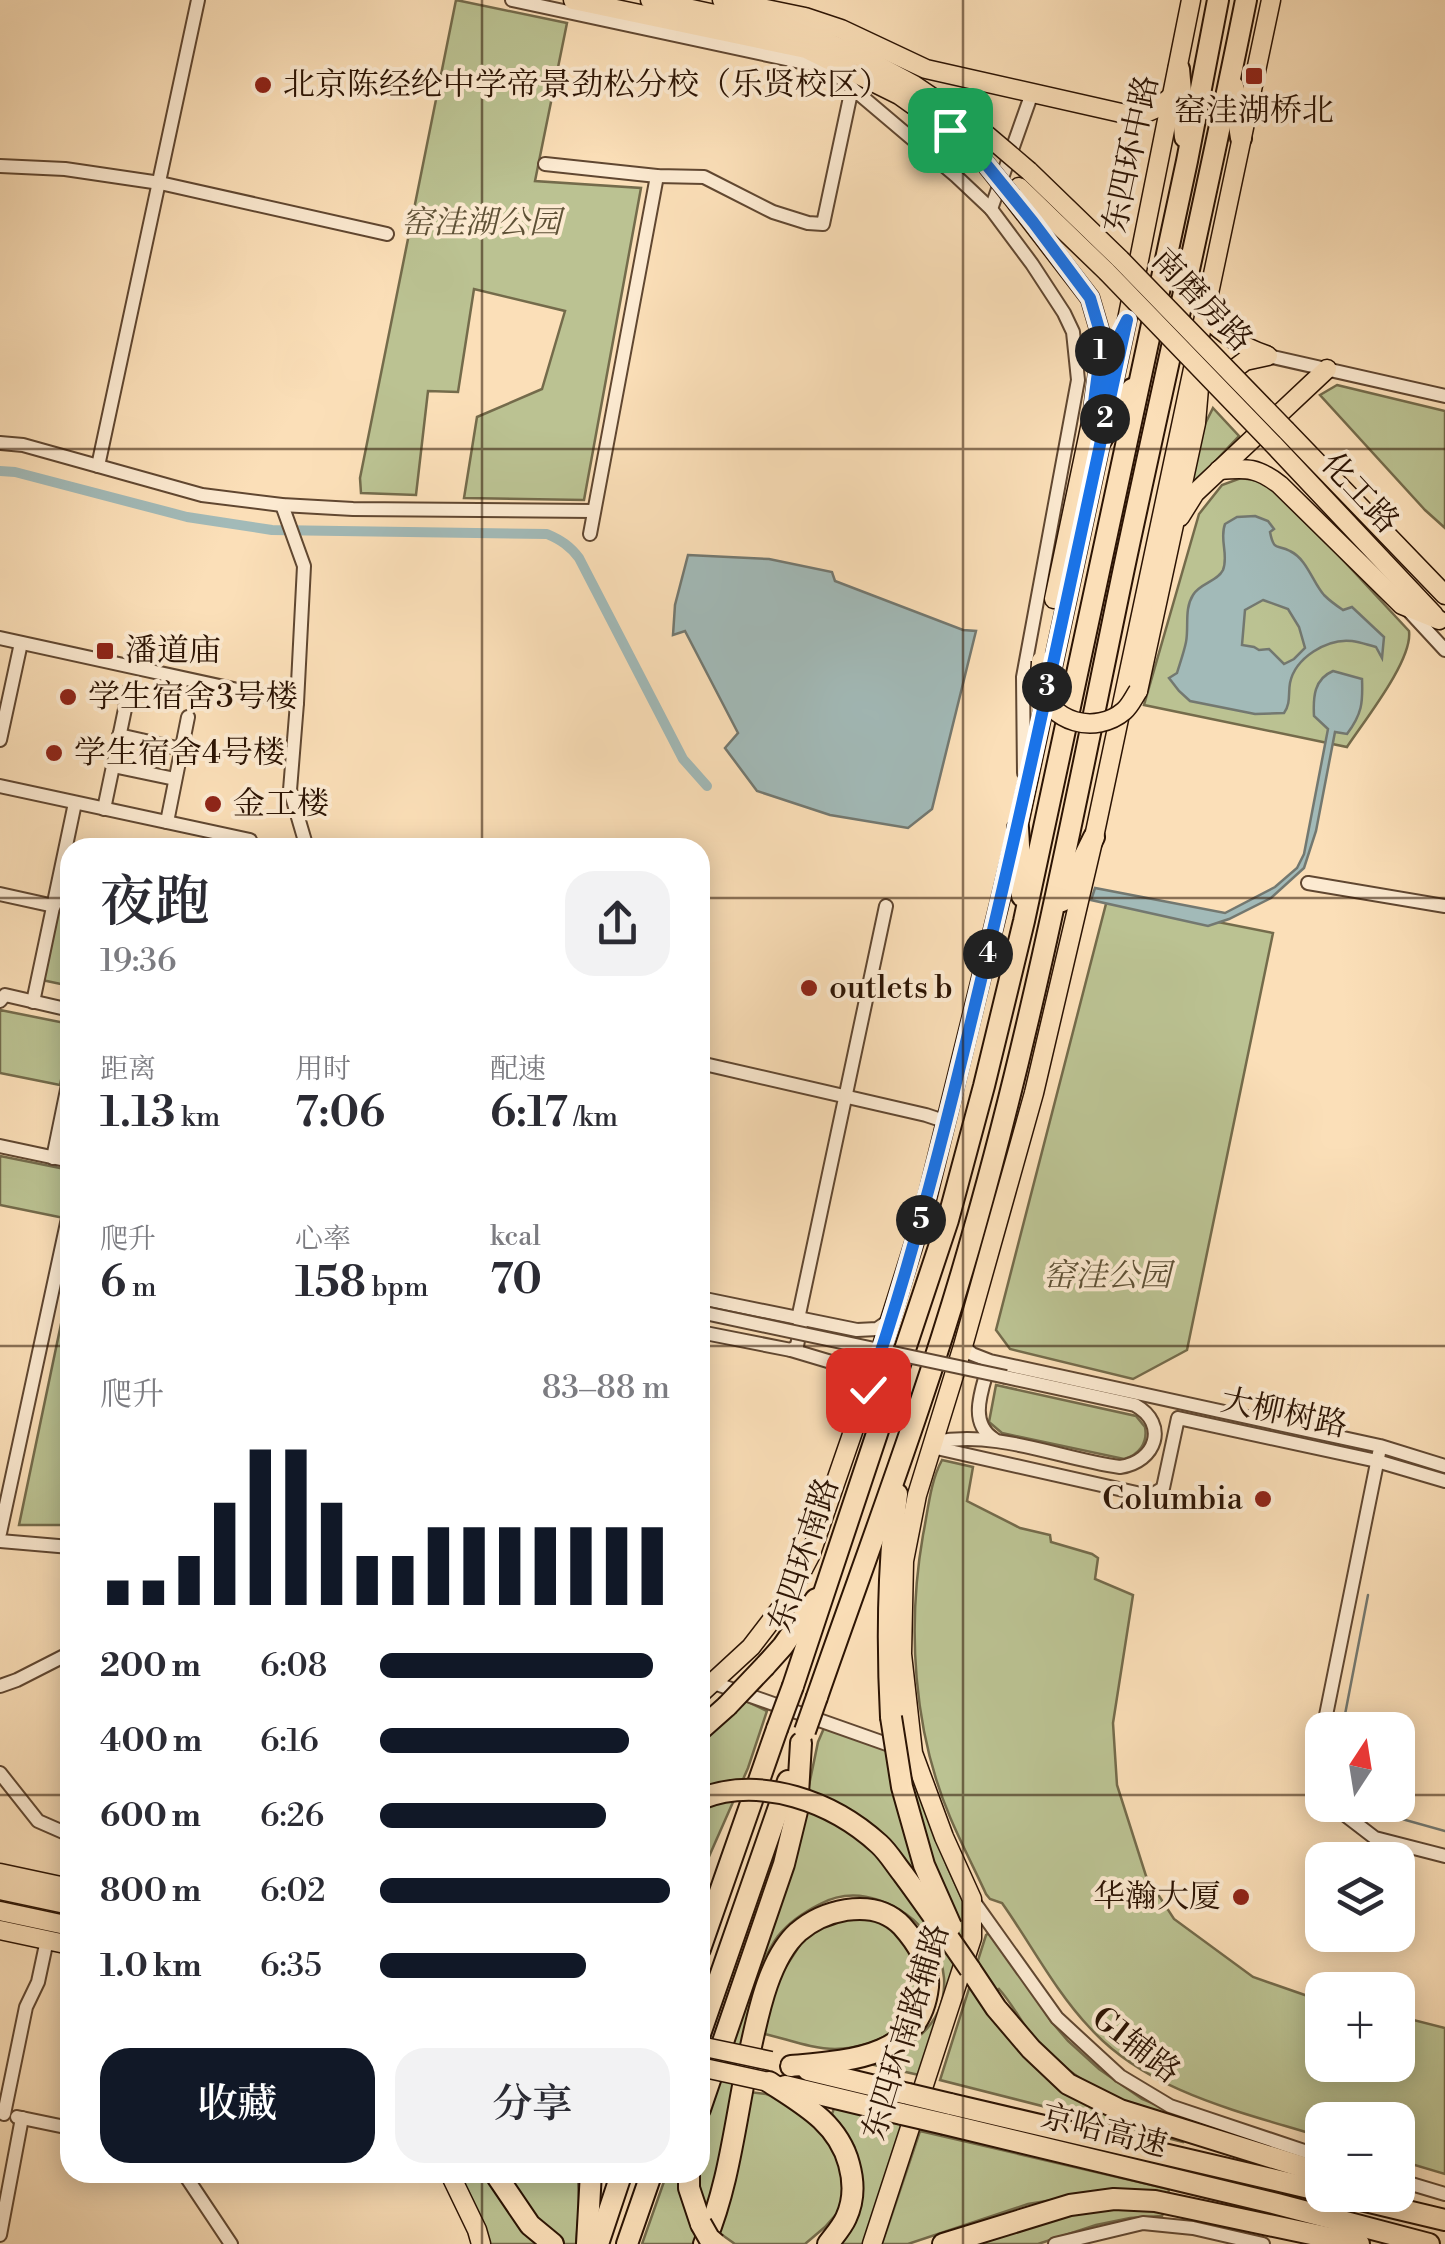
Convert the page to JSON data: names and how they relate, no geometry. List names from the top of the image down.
{
  "streets": {
    "highway": ["东四环中路", "东四环南路", "京哈高速"],
    "main road": ["南磨房路", "化工路", "东四环南路辅路"],
    "street": ["大柳树路", "G1辅路"]
  },
  "crossings": [
    ["东四环中路", "东四环南路"],
    ["南磨房路", "化工路"],
    ["大柳树路", "东四环南路辅路"],
    ["东四环南路辅路", "G1辅路"]
  ],
  "parks": ["窑洼湖公园", "窑洼公园"],
  "places": {
    "transit": ["窑洼湖桥北", "潘道庙"],
    "other": [
      "北京陈经纶中学帝景劲松分校（乐贤校区）",
      "学生宿舍3号楼",
      "学生宿舍4号楼",
      "金工楼",
      "outlets b",
      "Columbia",
      "华瀚大厦"
    ]
  },
  "north": "top",
  "page": {
    "pins": [
      "1",
      "2",
      "3",
      "4",
      "5"
    ],
    "heading": ["夜跑", "19:36"],
    "stats": [
      ["距离", "1.13 km"],
      ["用时", "7:06"],
      ["配速", "6:17 /km"],
      ["爬升", "6 m"],
      ["心率", "158 bpm"],
      ["kcal", "70"]
    ],
    "chart": ["爬升", "83–88 m"],
    "list": [
      {
        "name": "200 m",
        "note": "6:08"
      },
      {
        "name": "400 m",
        "note": "6:16"
      },
      {
        "name": "600 m",
        "note": "6:26"
      },
      {
        "name": "800 m",
        "note": "6:02"
      },
      {
        "name": "1.0 km",
        "note": "6:35"
      }
    ],
    "map_buttons": ["+", "−"],
    "buttons": ["收藏", "分享"]
  }
}
